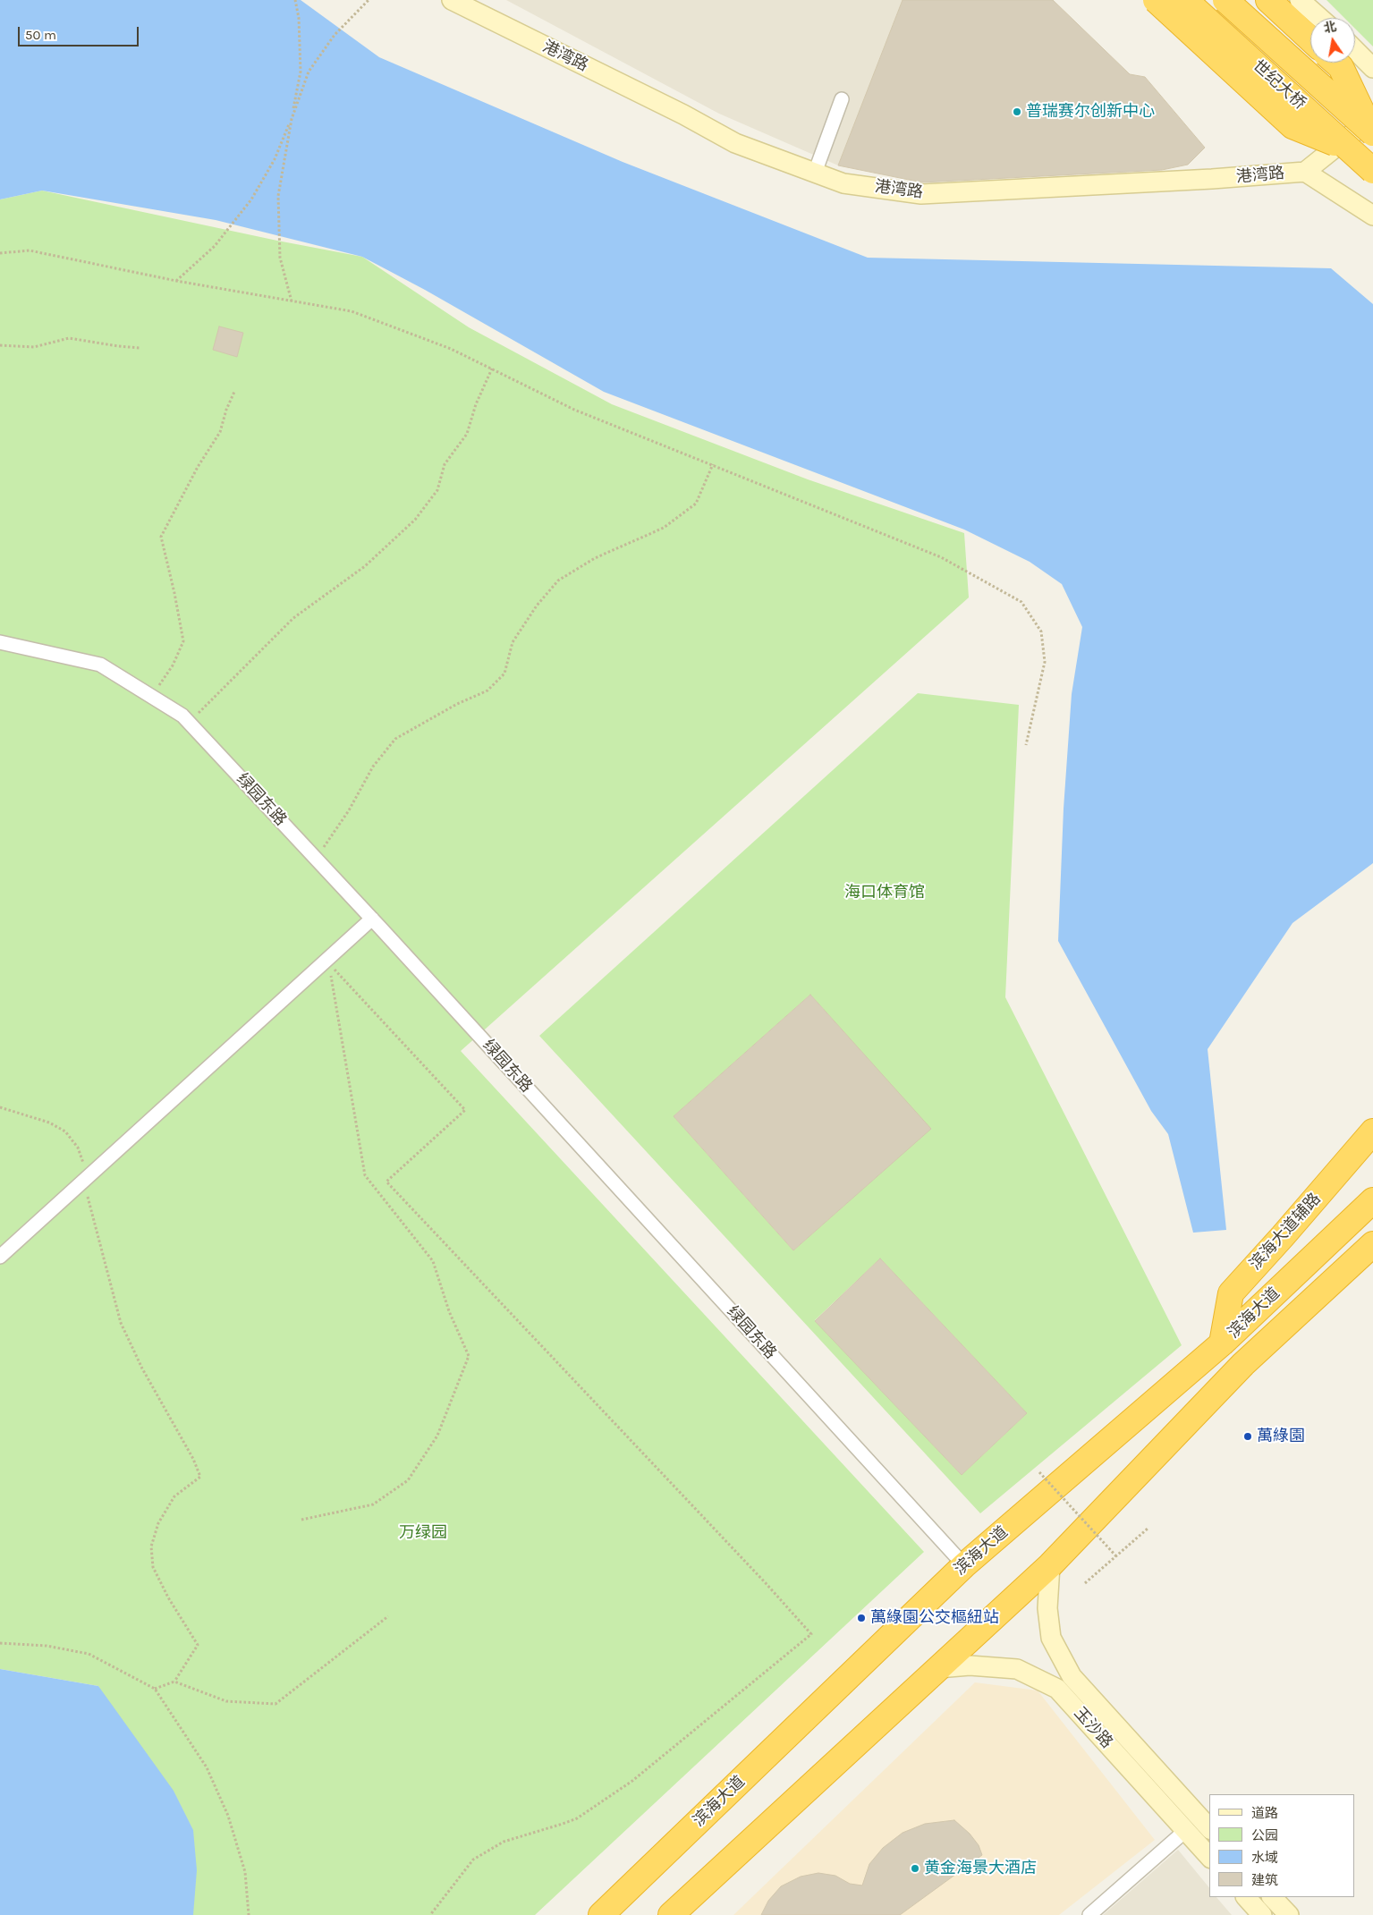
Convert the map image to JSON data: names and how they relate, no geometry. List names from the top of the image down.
{
  "streets": {
    "highway": ["世纪大桥", "滨海大道辅路", "滨海大道"],
    "street": ["港湾路", "绿园东路", "玉沙路"]
  },
  "crossings": [
    ["绿园东路", "滨海大道"],
    ["滨海大道辅路", "滨海大道"],
    ["滨海大道", "玉沙路"]
  ],
  "parks": ["海口体育馆", "万绿园"],
  "places": [
    "普瑞赛尔创新中心",
    "萬綠園",
    "萬綠園公交樞紐站",
    "黄金海景大酒店"
  ],
  "legend": [
    "道路",
    "公园",
    "水域",
    "建筑"
  ],
  "scale_bar": "50 m",
  "north": "top"
}
